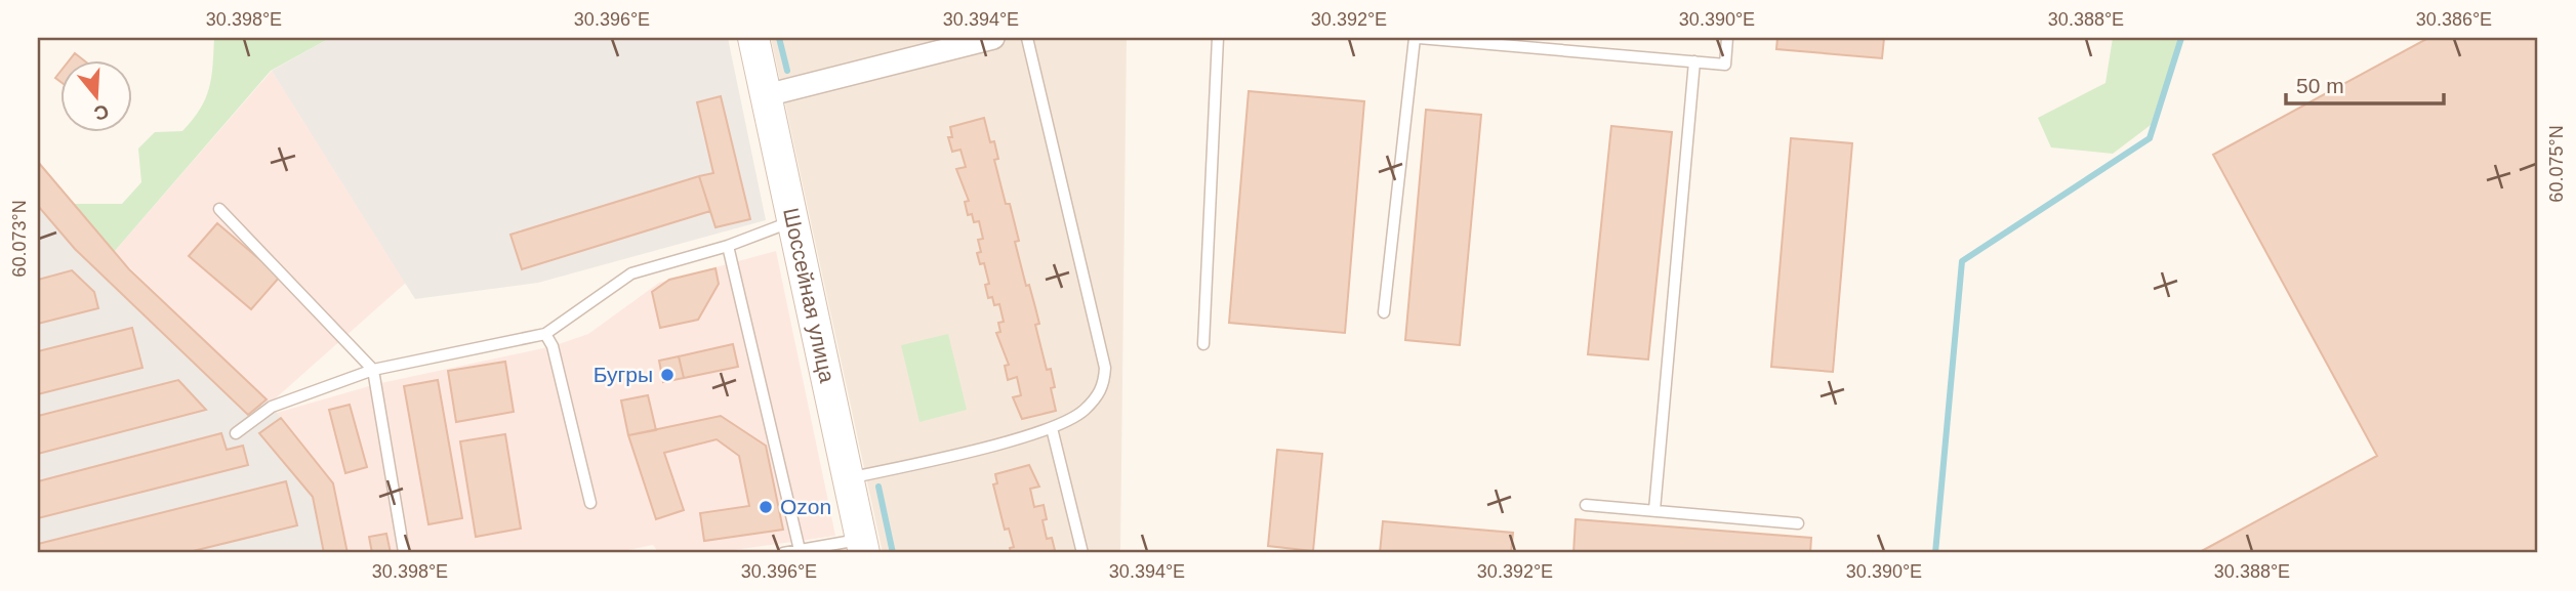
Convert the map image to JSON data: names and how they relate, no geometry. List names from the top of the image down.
{
  "streets": {
    "main road": ["Шоссейная улица"]
  },
  "places": ["Бугры", "Ozon"],
  "scale_bar": "50 m",
  "north": "bottom",
  "coordinates": [
    "30.398°E",
    "30.396°E",
    "30.394°E",
    "30.392°E",
    "30.390°E",
    "30.388°E",
    "30.386°E",
    "60.075°N",
    "60.073°N"
  ]
}
